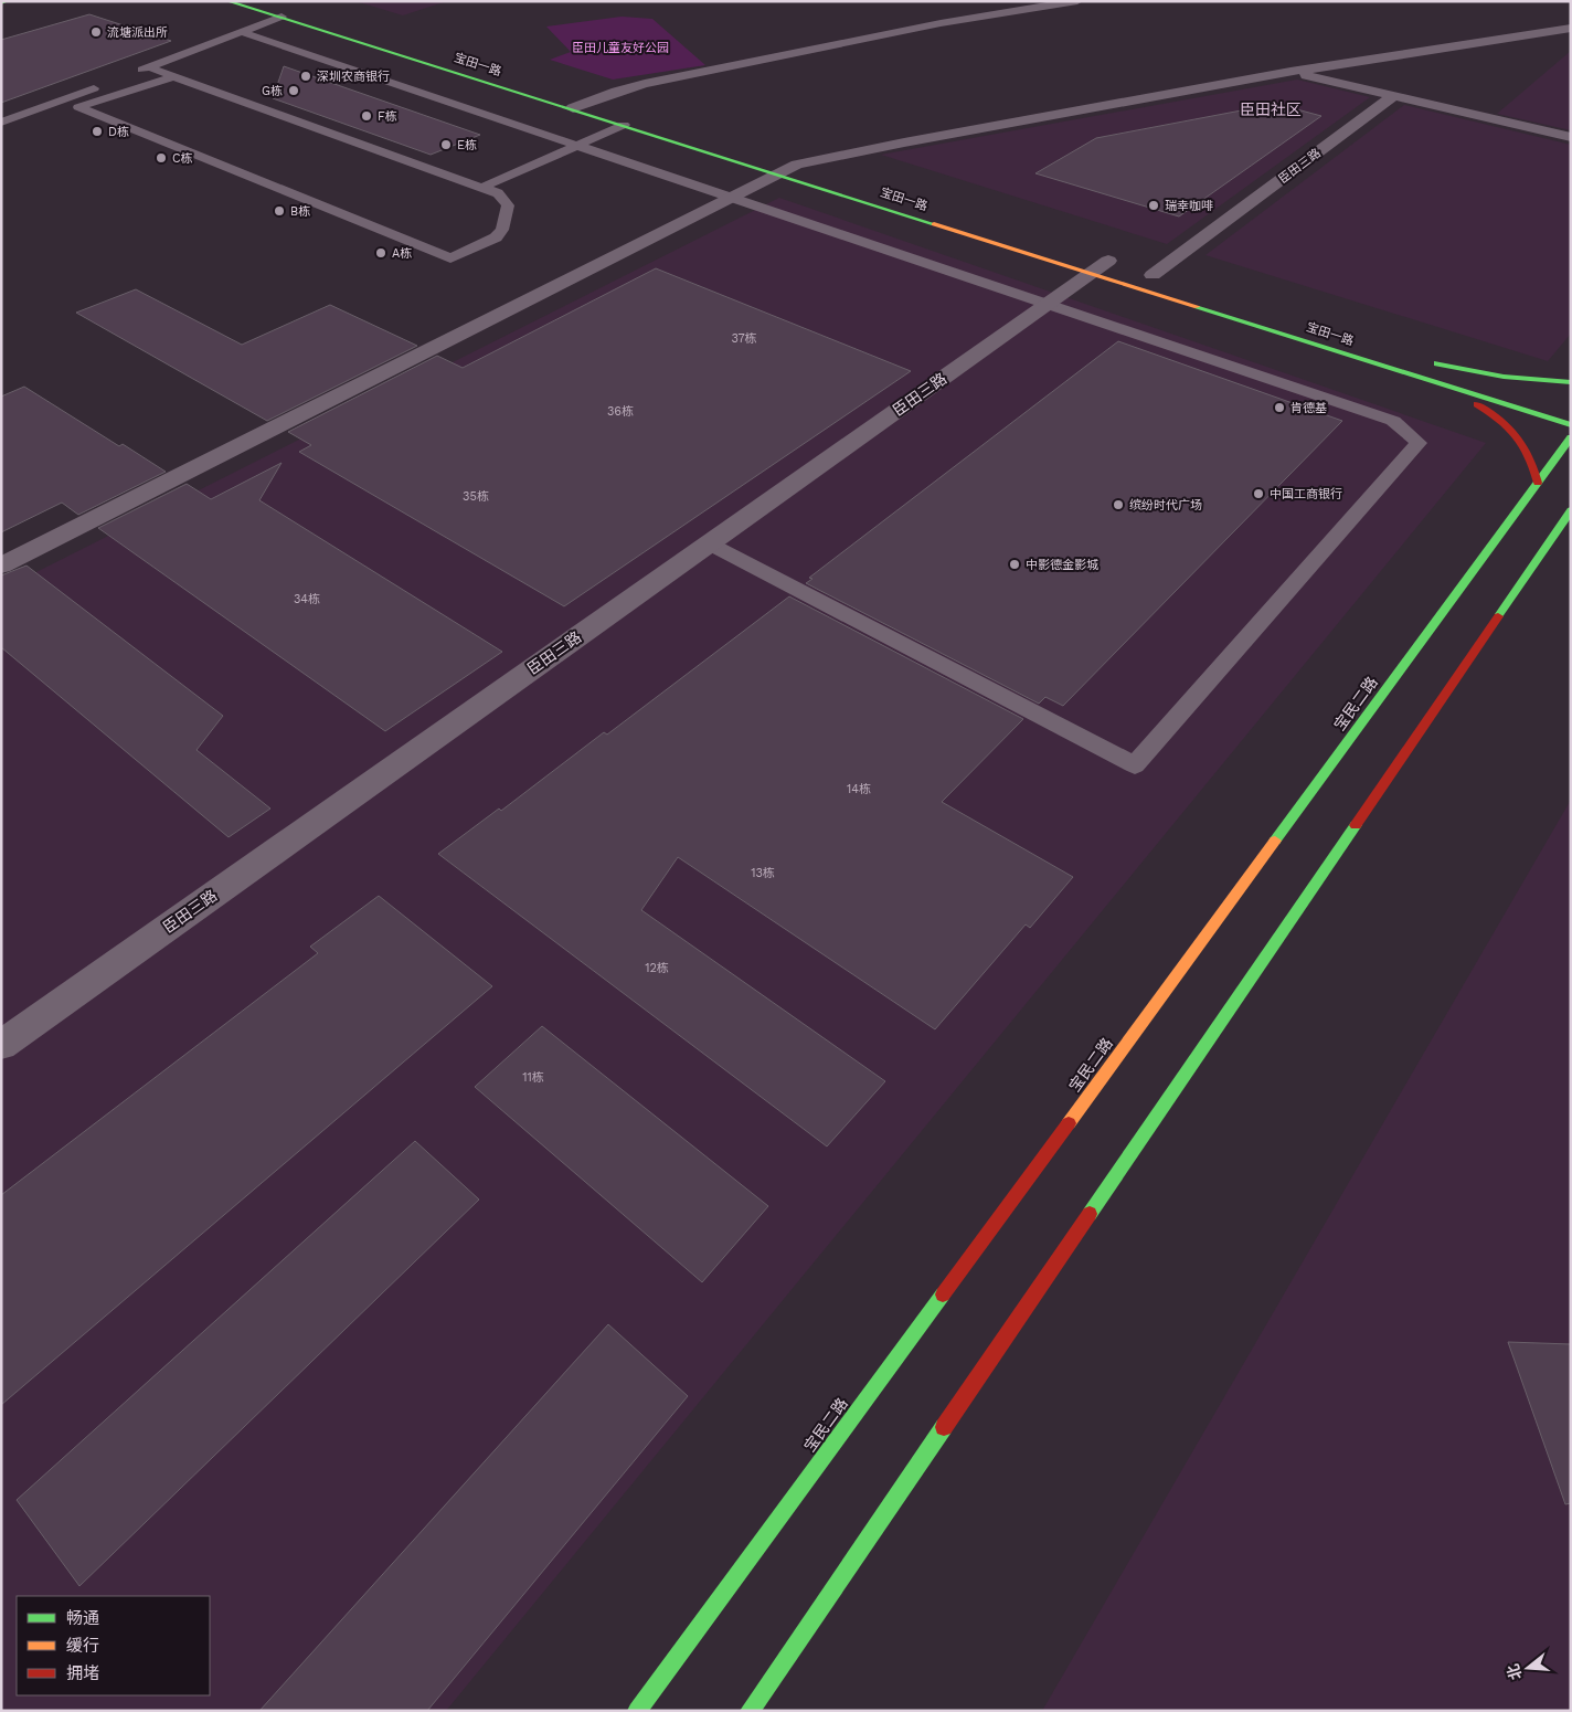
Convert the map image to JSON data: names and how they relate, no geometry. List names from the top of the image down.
{
  "streets": {
    "street": ["宝田一路", "臣田三路", "宝民二路"]
  },
  "crossings": [
    ["宝田一路", "臣田三路"]
  ],
  "districts": ["臣田社区"],
  "parks": ["臣田儿童友好公园"],
  "places": [
    "流塘派出所",
    "深圳农商银行",
    "G栋",
    "F栋",
    "D栋",
    "E栋",
    "C栋",
    "瑞幸咖啡",
    "B栋",
    "A栋",
    "肯德基",
    "中国工商银行",
    "缤纷时代广场",
    "中影德金影城"
  ],
  "house_numbers": [
    "37栋",
    "36栋",
    "35栋",
    "34栋",
    "14栋",
    "13栋",
    "12栋",
    "11栋"
  ],
  "legend": ["畅通", "缓行", "拥堵"],
  "north": "left"
}
